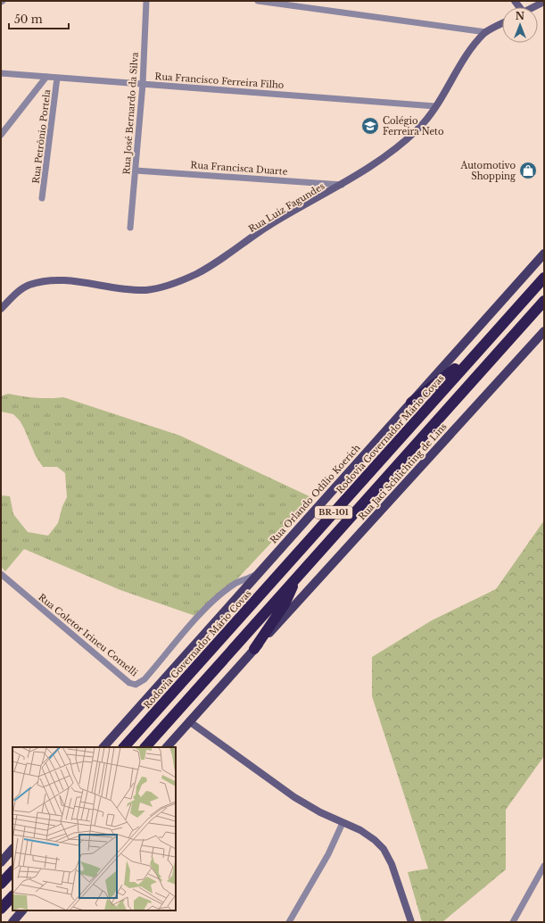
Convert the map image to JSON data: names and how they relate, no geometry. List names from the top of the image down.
{
  "streets": {
    "highway": ["Rodovia Governador Mário Covas", "BR-101"],
    "main road": ["Rua Luiz Fagundes", "Rua Jaci Schlichting de Lins", "Rua Orlando Odílio Koerich"],
    "street": [
      "Rua Francisco Ferreira Filho",
      "Rua José Bernardo da Silva",
      "Rua Petrônio Portela",
      "Rua Francisca Duarte",
      "Rua Coletor Irineu Comelli"
    ]
  },
  "crossings": [
    ["Rua Francisco Ferreira Filho", "Rua José Bernardo da Silva"],
    ["Rua Francisco Ferreira Filho", "Rua Petrônio Portela"],
    ["Rua Francisco Ferreira Filho", "Rua Luiz Fagundes"],
    ["Rua José Bernardo da Silva", "Rua Francisca Duarte"],
    ["Rua Francisca Duarte", "Rua Luiz Fagundes"],
    ["Rua Orlando Odílio Koerich", "Rua Coletor Irineu Comelli"]
  ],
  "places": {
    "school or university": ["Colégio Ferreira Neto"],
    "shop": ["Automotivo Shopping"]
  },
  "scale_bar": "50 m",
  "north": "top"
}
